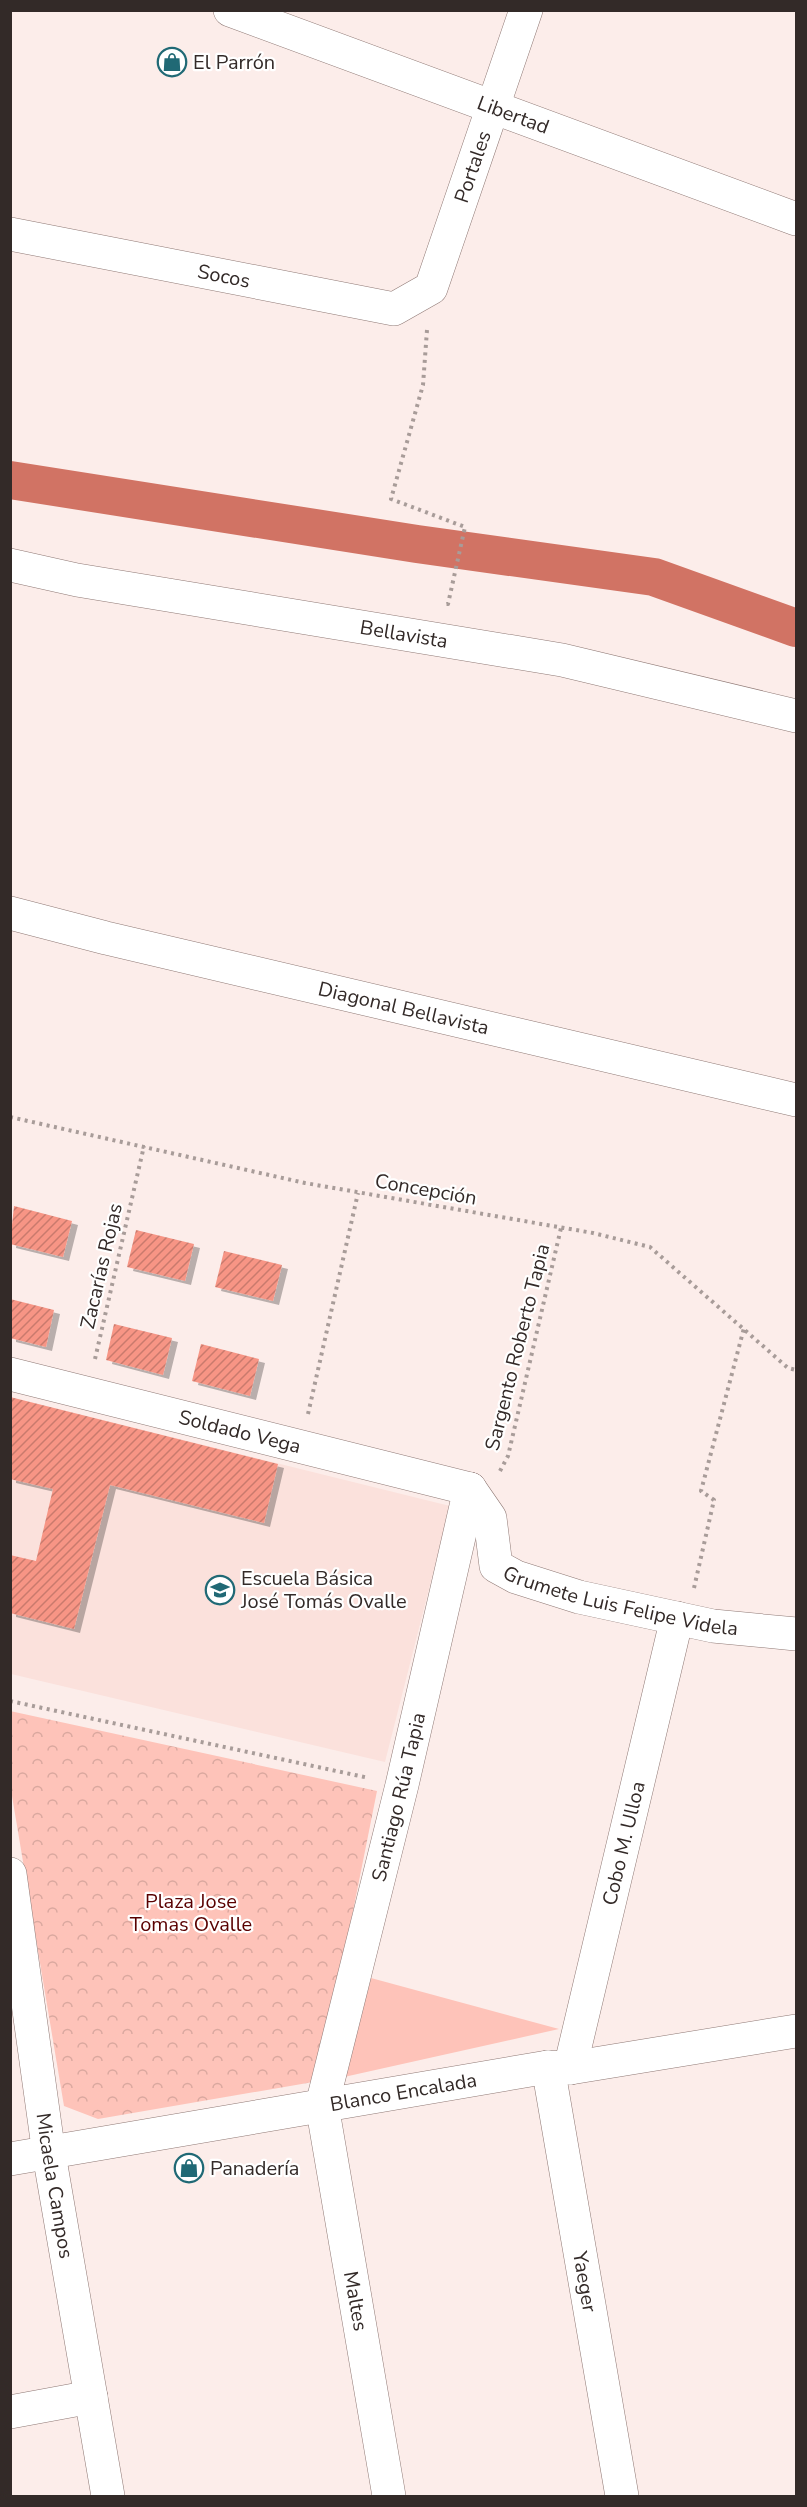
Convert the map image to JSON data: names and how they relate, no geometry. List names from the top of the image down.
{
  "streets": {
    "street": [
      "Libertad",
      "Portales",
      "Socos",
      "Bellavista",
      "Diagonal Bellavista",
      "Soldado Vega",
      "Grumete Luis Felipe Videla",
      "Santiago Rúa Tapia",
      "Cobo M. Ulloa",
      "Blanco Encalada",
      "Micaela Campos",
      "Yaeger",
      "Maltes"
    ],
    "path": ["Concepción", "Zacarías Rojas", "Sargento Roberto Tapia"]
  },
  "crossings": [
    ["Libertad", "Portales"],
    ["Portales", "Socos"],
    ["Concepción", "Zacarías Rojas"],
    ["Concepción", "Sargento Roberto Tapia"],
    ["Zacarías Rojas", "Soldado Vega"],
    ["Sargento Roberto Tapia", "Soldado Vega"],
    ["Sargento Roberto Tapia", "Grumete Luis Felipe Videla"],
    ["Sargento Roberto Tapia", "Santiago Rúa Tapia"],
    ["Soldado Vega", "Grumete Luis Felipe Videla"],
    ["Soldado Vega", "Santiago Rúa Tapia"],
    ["Grumete Luis Felipe Videla", "Santiago Rúa Tapia"],
    ["Grumete Luis Felipe Videla", "Cobo M. Ulloa"],
    ["Santiago Rúa Tapia", "Blanco Encalada"],
    ["Santiago Rúa Tapia", "Maltes"],
    ["Cobo M. Ulloa", "Blanco Encalada"],
    ["Cobo M. Ulloa", "Yaeger"],
    ["Blanco Encalada", "Micaela Campos"],
    ["Blanco Encalada", "Yaeger"],
    ["Blanco Encalada", "Maltes"]
  ],
  "parks": ["Plaza Jose Tomas Ovalle"],
  "places": {
    "shop": ["El Parrón", "Panadería"],
    "school or university": ["Escuela Básica José Tomás Ovalle"]
  }
}
